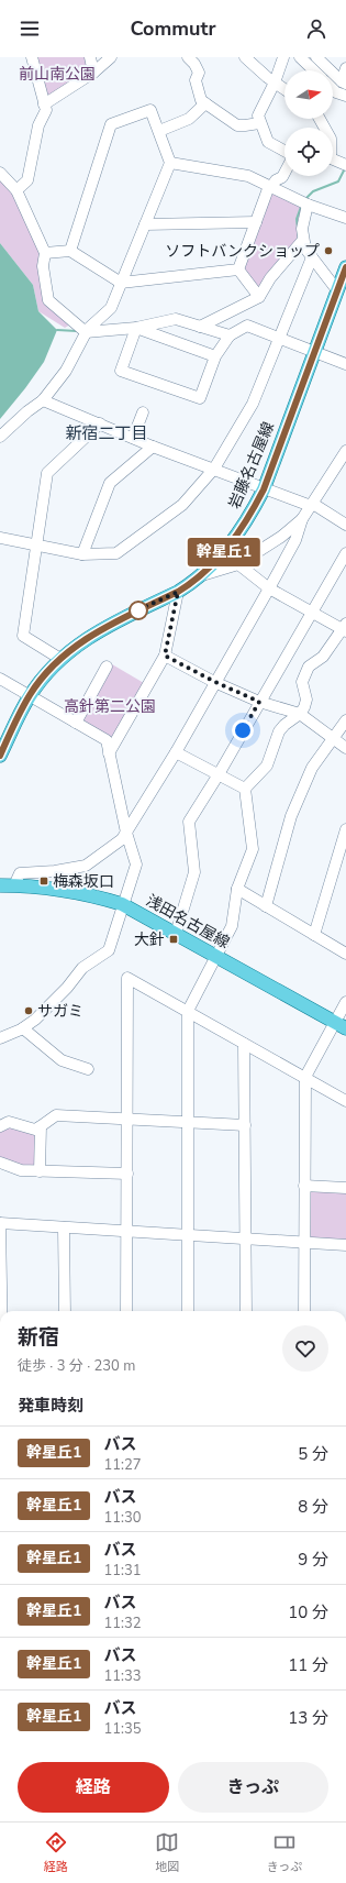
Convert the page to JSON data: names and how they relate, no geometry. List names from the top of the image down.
{
  "streets": {
    "main road": ["岩藤名古屋線", "浅田名古屋線"]
  },
  "districts": ["新宿二丁目"],
  "parks": ["前山南公園", "高針第二公園"],
  "places": {
    "other": ["ソフトバンクショップ", "サガミ"],
    "transit": ["梅森坂口", "大針"]
  },
  "lines": ["bus line 幹星丘1"],
  "north": "right",
  "page": {
    "header": "Commutr",
    "on_map": "幹星丘1",
    "heading": [
      ["新宿", "徒歩 · 3 分 · 230 m"],
      "発車時刻"
    ],
    "list": [
      {
        "mark": "幹星丘1",
        "name": "バス",
        "note": "11:27",
        "value": "5 分"
      },
      {
        "mark": "幹星丘1",
        "name": "バス",
        "note": "11:30",
        "value": "8 分"
      },
      {
        "mark": "幹星丘1",
        "name": "バス",
        "note": "11:31",
        "value": "9 分"
      },
      {
        "mark": "幹星丘1",
        "name": "バス",
        "note": "11:32",
        "value": "10 分"
      },
      {
        "mark": "幹星丘1",
        "name": "バス",
        "note": "11:33",
        "value": "11 分"
      },
      {
        "mark": "幹星丘1",
        "name": "バス",
        "note": "11:35",
        "value": "13 分"
      }
    ],
    "buttons": ["経路", "きっぷ"],
    "tabs": ["経路", "地図", "きっぷ"]
  }
}
